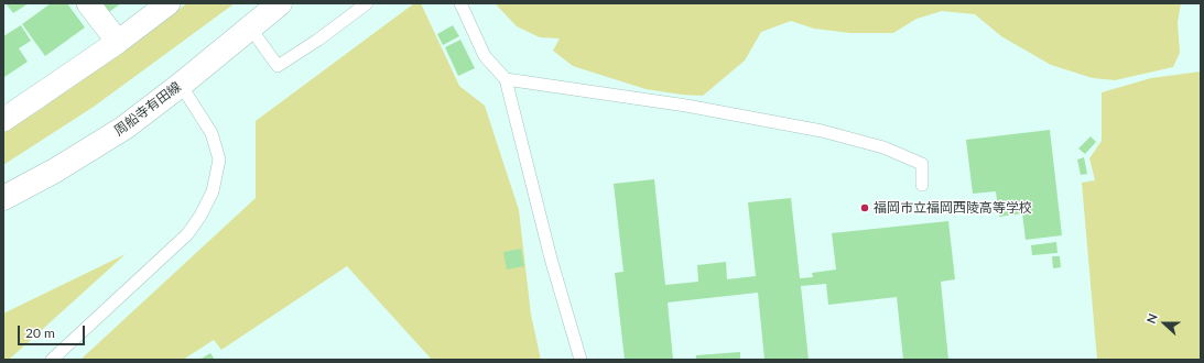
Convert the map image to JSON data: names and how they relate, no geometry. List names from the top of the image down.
{
  "streets": {
    "main road": ["周船寺有田線"]
  },
  "places": ["福岡市立福岡西陵高等学校"],
  "scale_bar": "20 m",
  "north": "left"
}
